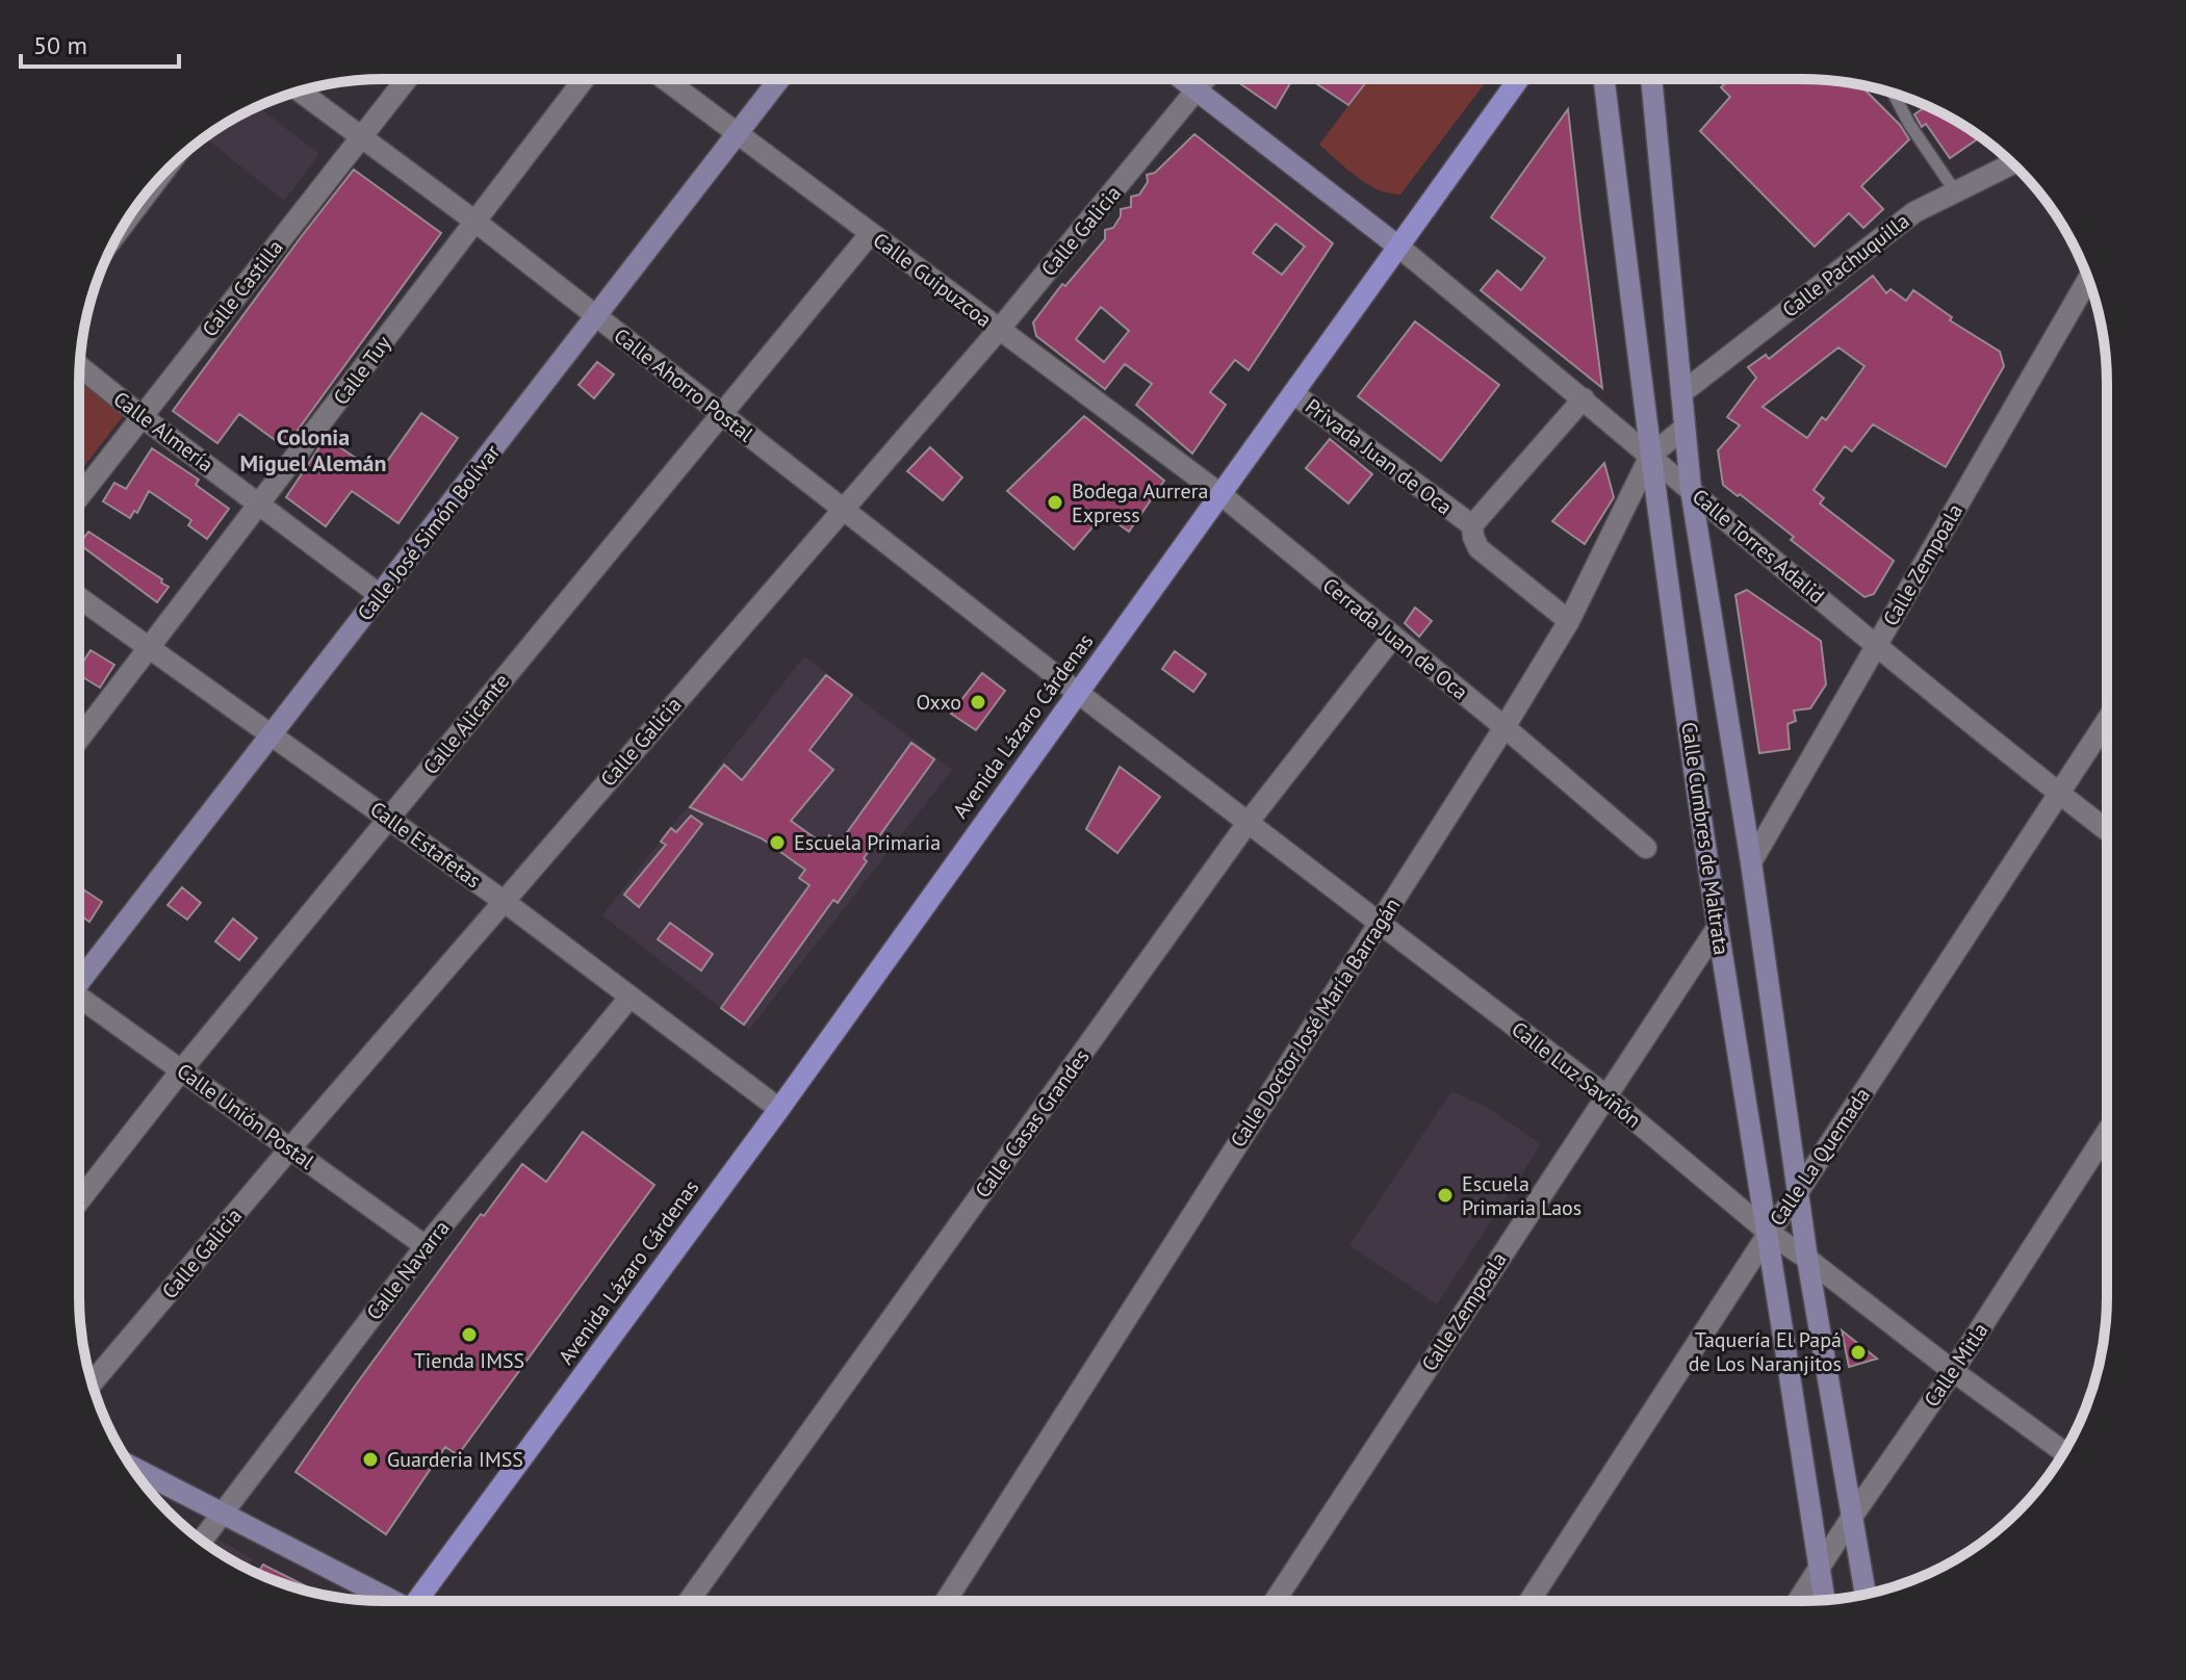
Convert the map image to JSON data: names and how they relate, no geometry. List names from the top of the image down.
{
  "streets": {
    "main road": ["Calle José Simón Bolívar", "Avenida Lázaro Cárdenas", "Calle Cumbres de Maltrata"],
    "street": [
      "Calle Galicia",
      "Calle Pachuquilla",
      "Calle Guipuzcoa",
      "Calle Castilla",
      "Calle Tuy",
      "Calle Ahorro Postal",
      "Calle Almería",
      "Privada Juan de Oca",
      "Calle Torres Adalid",
      "Calle Zempoala",
      "Cerrada Juan de Oca",
      "Calle Alicante",
      "Calle Estafetas",
      "Calle Doctor José María Barragán",
      "Calle Luz Saviñón",
      "Calle Unión Postal",
      "Calle Casas Grandes",
      "Calle La Quemada",
      "Calle Navarra",
      "Calle Mitla"
    ]
  },
  "crossings": [
    ["Calle Galicia", "Calle Guipuzcoa"],
    ["Calle Galicia", "Calle Ahorro Postal"],
    ["Calle Galicia", "Calle Estafetas"],
    ["Calle Galicia", "Calle Unión Postal"],
    ["Calle Pachuquilla", "Calle Cumbres de Maltrata"],
    ["Calle Guipuzcoa", "Calle José Simón Bolívar"],
    ["Calle Guipuzcoa", "Cerrada Juan de Oca"],
    ["Calle Guipuzcoa", "Calle Alicante"],
    ["Calle Guipuzcoa", "Avenida Lázaro Cárdenas"],
    ["Calle Castilla", "Calle Ahorro Postal"],
    ["Calle Castilla", "Calle Almería"],
    ["Calle Tuy", "Calle Ahorro Postal"],
    ["Calle Tuy", "Calle Almería"],
    ["Calle Tuy", "Calle Estafetas"],
    ["Calle Ahorro Postal", "Calle José Simón Bolívar"],
    ["Calle Ahorro Postal", "Calle Alicante"],
    ["Calle Ahorro Postal", "Avenida Lázaro Cárdenas"],
    ["Calle Ahorro Postal", "Calle Luz Saviñón"],
    ["Calle Almería", "Calle José Simón Bolívar"],
    ["Privada Juan de Oca", "Avenida Lázaro Cárdenas"],
    ["Privada Juan de Oca", "Calle Doctor José María Barragán"],
    ["Calle José Simón Bolívar", "Calle Estafetas"],
    ["Calle Torres Adalid", "Calle Zempoala"],
    ["Calle Torres Adalid", "Avenida Lázaro Cárdenas"],
    ["Calle Torres Adalid", "Calle Cumbres de Maltrata"],
    ["Calle Torres Adalid", "Calle Doctor José María Barragán"],
    ["Calle Torres Adalid", "Calle La Quemada"],
    ["Calle Zempoala", "Calle Cumbres de Maltrata"],
    ["Calle Zempoala", "Calle Luz Saviñón"],
    ["Cerrada Juan de Oca", "Avenida Lázaro Cárdenas"],
    ["Cerrada Juan de Oca", "Calle Doctor José María Barragán"],
    ["Cerrada Juan de Oca", "Calle Casas Grandes"],
    ["Calle Alicante", "Calle Estafetas"],
    ["Calle Alicante", "Calle Unión Postal"],
    ["Avenida Lázaro Cárdenas", "Calle Estafetas"],
    ["Avenida Lázaro Cárdenas", "Calle Luz Saviñón"],
    ["Calle Cumbres de Maltrata", "Calle Doctor José María Barragán"],
    ["Calle Cumbres de Maltrata", "Calle Luz Saviñón"],
    ["Calle Cumbres de Maltrata", "Calle La Quemada"],
    ["Calle Cumbres de Maltrata", "Calle Mitla"],
    ["Calle Estafetas", "Calle Navarra"],
    ["Calle Doctor José María Barragán", "Calle Luz Saviñón"],
    ["Calle Luz Saviñón", "Calle Casas Grandes"],
    ["Calle Luz Saviñón", "Calle La Quemada"],
    ["Calle Luz Saviñón", "Calle Mitla"],
    ["Calle Unión Postal", "Calle Navarra"]
  ],
  "districts": ["Colonia Miguel Alemán"],
  "places": [
    "Bodega Aurrera Express",
    "Oxxo",
    "Escuela Primaria",
    "Escuela Primaria Laos",
    "Tienda IMSS",
    "Taquería El Papá de Los Naranjitos",
    "Guarderia IMSS"
  ],
  "scale_bar": "50 m"
}
